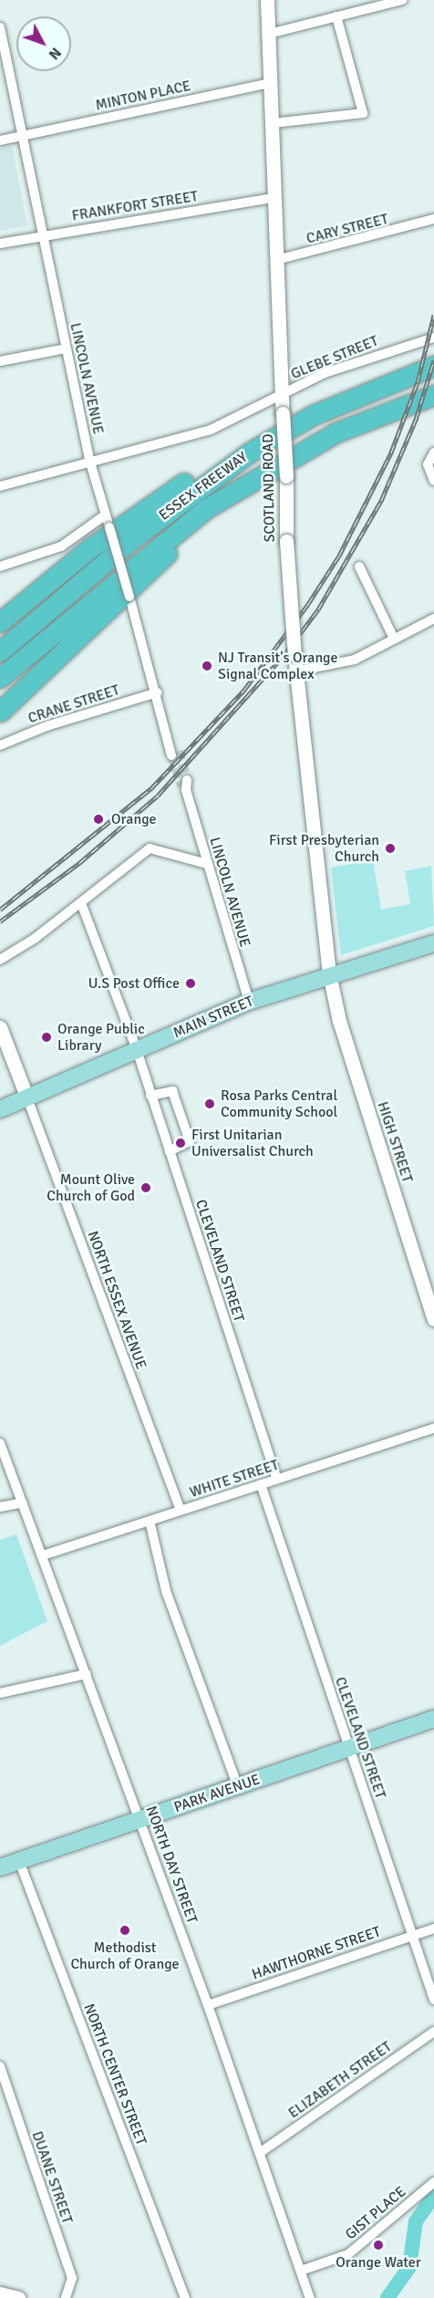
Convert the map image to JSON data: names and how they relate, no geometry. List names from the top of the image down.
{
  "streets": {
    "highway": ["ESSEX FREEWAY"],
    "main road": [
      "SCOTLAND ROAD",
      "MAIN STREET",
      "HIGH STREET",
      "PARK AVENUE"
    ],
    "street": [
      "MINTON PLACE",
      "FRANKFORT STREET",
      "CARY STREET",
      "GLEBE STREET",
      "LINCOLN AVENUE",
      "CRANE STREET",
      "CLEVELAND STREET",
      "NORTH ESSEX AVENUE",
      "WHITE STREET",
      "NORTH DAY STREET",
      "HAWTHORNE STREET",
      "NORTH CENTER STREET",
      "ELIZABETH STREET",
      "DUANE STREET",
      "GIST PLACE"
    ]
  },
  "crossings": [
    ["MINTON PLACE", "LINCOLN AVENUE"],
    ["MINTON PLACE", "SCOTLAND ROAD"],
    ["FRANKFORT STREET", "LINCOLN AVENUE"],
    ["FRANKFORT STREET", "SCOTLAND ROAD"],
    ["CARY STREET", "SCOTLAND ROAD"],
    ["GLEBE STREET", "LINCOLN AVENUE"],
    ["GLEBE STREET", "SCOTLAND ROAD"],
    ["LINCOLN AVENUE", "CRANE STREET"],
    ["LINCOLN AVENUE", "MAIN STREET"],
    ["SCOTLAND ROAD", "MAIN STREET"],
    ["SCOTLAND ROAD", "HIGH STREET"],
    ["MAIN STREET", "HIGH STREET"],
    ["MAIN STREET", "CLEVELAND STREET"],
    ["MAIN STREET", "NORTH ESSEX AVENUE"],
    ["CLEVELAND STREET", "WHITE STREET"],
    ["CLEVELAND STREET", "PARK AVENUE"],
    ["CLEVELAND STREET", "HAWTHORNE STREET"],
    ["NORTH ESSEX AVENUE", "WHITE STREET"],
    ["WHITE STREET", "NORTH DAY STREET"],
    ["PARK AVENUE", "NORTH DAY STREET"],
    ["PARK AVENUE", "NORTH CENTER STREET"],
    ["NORTH DAY STREET", "HAWTHORNE STREET"],
    ["NORTH DAY STREET", "ELIZABETH STREET"],
    ["NORTH DAY STREET", "GIST PLACE"]
  ],
  "places": [
    "NJ Transit's Orange Signal Complex",
    "Orange",
    "First Presbyterian Church",
    "U.S Post Office",
    "Orange Public Library",
    "Rosa Parks Central Community School",
    "First Unitarian Universalist Church",
    "Mount Olive Church of God",
    "Methodist Church of Orange",
    "Orange Water"
  ],
  "north": "bottom right"
}
